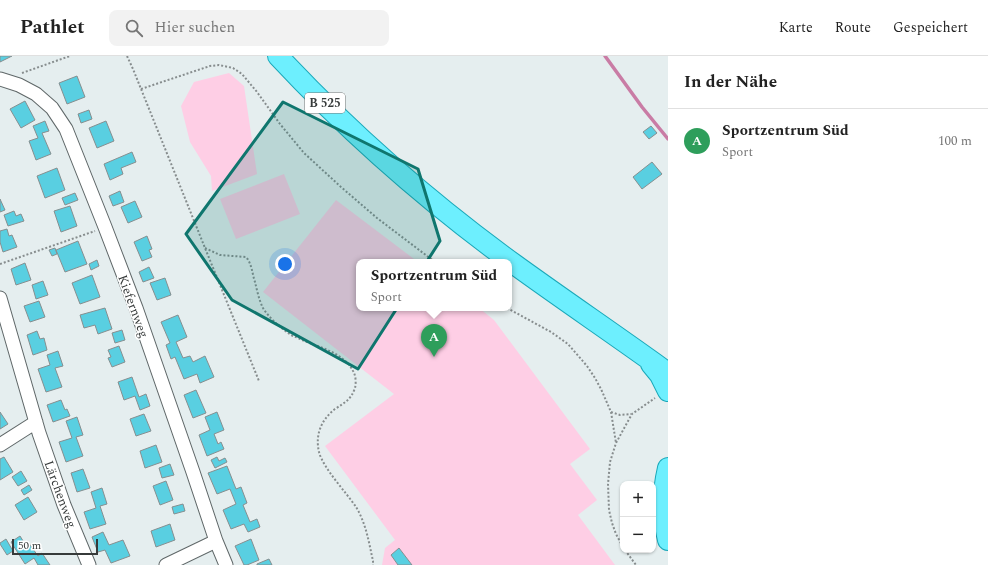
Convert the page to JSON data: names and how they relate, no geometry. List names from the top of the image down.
{
  "streets": {
    "main road": ["B 525"],
    "street": ["Kiefernweg", "Lärchenweg"]
  },
  "scale_bar": "50 m",
  "page": {
    "header": "Pathlet",
    "search": "Hier suchen",
    "nav": ["Karte", "Route", "Gespeichert"],
    "heading": "In der Nähe",
    "list": [
      {
        "mark": "A",
        "name": "Sportzentrum Süd",
        "note": "Sport",
        "value": "100 m"
      }
    ],
    "popup": ["Sportzentrum Süd", "Sport"],
    "pins": "A",
    "map_buttons": ["+", "−"],
    "scale": "50 m"
  }
}
